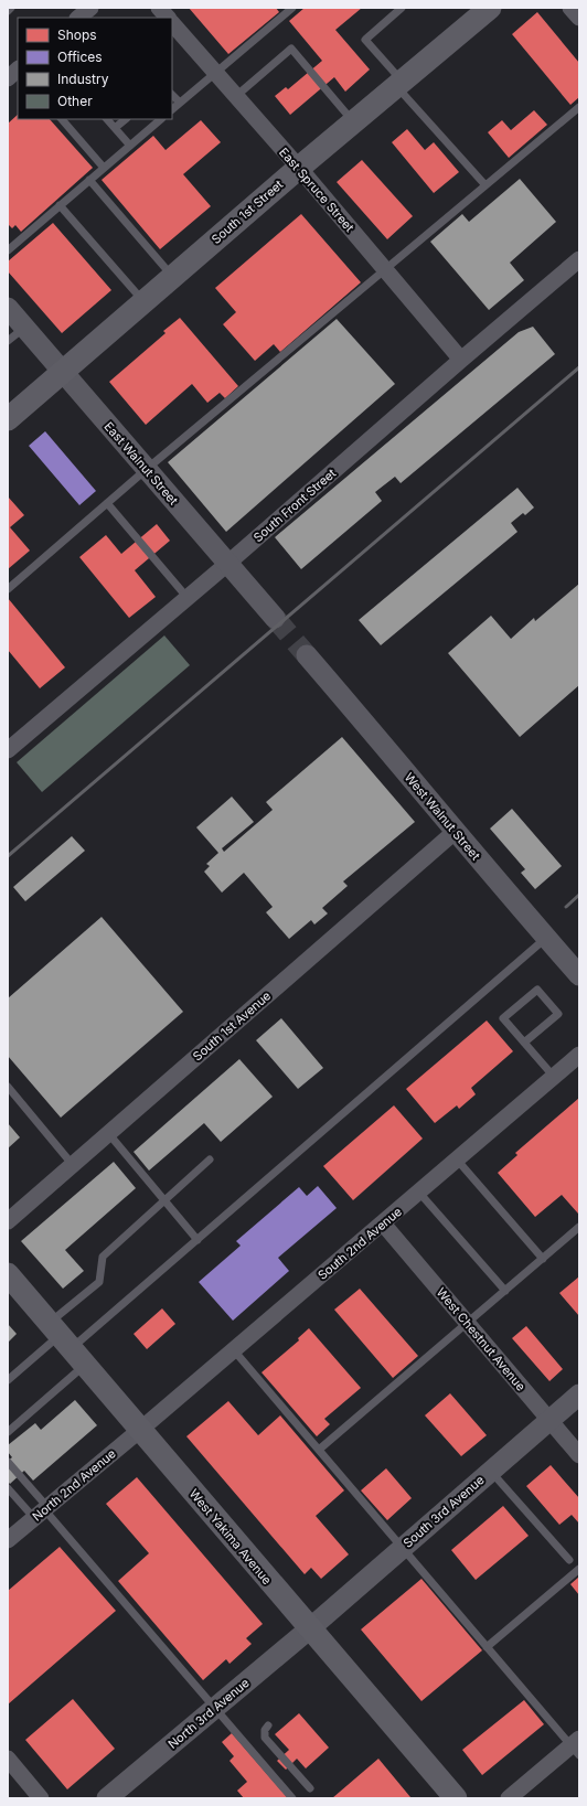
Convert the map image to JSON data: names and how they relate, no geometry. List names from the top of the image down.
{
  "streets": {
    "main road": ["South 1st Street", "West Yakima Avenue"],
    "street": [
      "East Spruce Street",
      "East Walnut Street",
      "South Front Street",
      "West Walnut Street",
      "South 1st Avenue",
      "South 2nd Avenue",
      "West Chestnut Avenue",
      "North 2nd Avenue",
      "South 3rd Avenue",
      "North 3rd Avenue"
    ]
  },
  "crossings": [
    ["East Spruce Street", "South 1st Street"],
    ["East Spruce Street", "South Front Street"],
    ["South 1st Street", "East Walnut Street"],
    ["East Walnut Street", "South Front Street"],
    ["West Walnut Street", "South 1st Avenue"],
    ["South 2nd Avenue", "West Chestnut Avenue"],
    ["South 2nd Avenue", "North 2nd Avenue"],
    ["South 2nd Avenue", "West Yakima Avenue"],
    ["West Chestnut Avenue", "South 3rd Avenue"],
    ["North 2nd Avenue", "West Yakima Avenue"],
    ["South 3rd Avenue", "West Yakima Avenue"],
    ["South 3rd Avenue", "North 3rd Avenue"],
    ["West Yakima Avenue", "North 3rd Avenue"]
  ],
  "legend": [
    "Shops",
    "Offices",
    "Industry",
    "Other"
  ]
}
